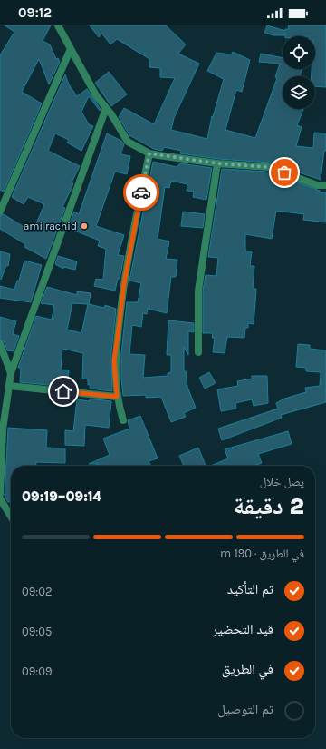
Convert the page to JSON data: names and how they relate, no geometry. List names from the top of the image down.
{
  "places": ["ami rachid"],
  "page": {
    "status": "09:12",
    "heading": ["2 دقيقة", "يصل خلال", "09:14–09:19"],
    "bar": "في الطريق · 190 m",
    "list": [
      ["تم التأكيد", "09:02"],
      ["قيد التحضير", "09:05"],
      ["في الطريق", "09:09"],
      "تم التوصيل"
    ]
  }
}
